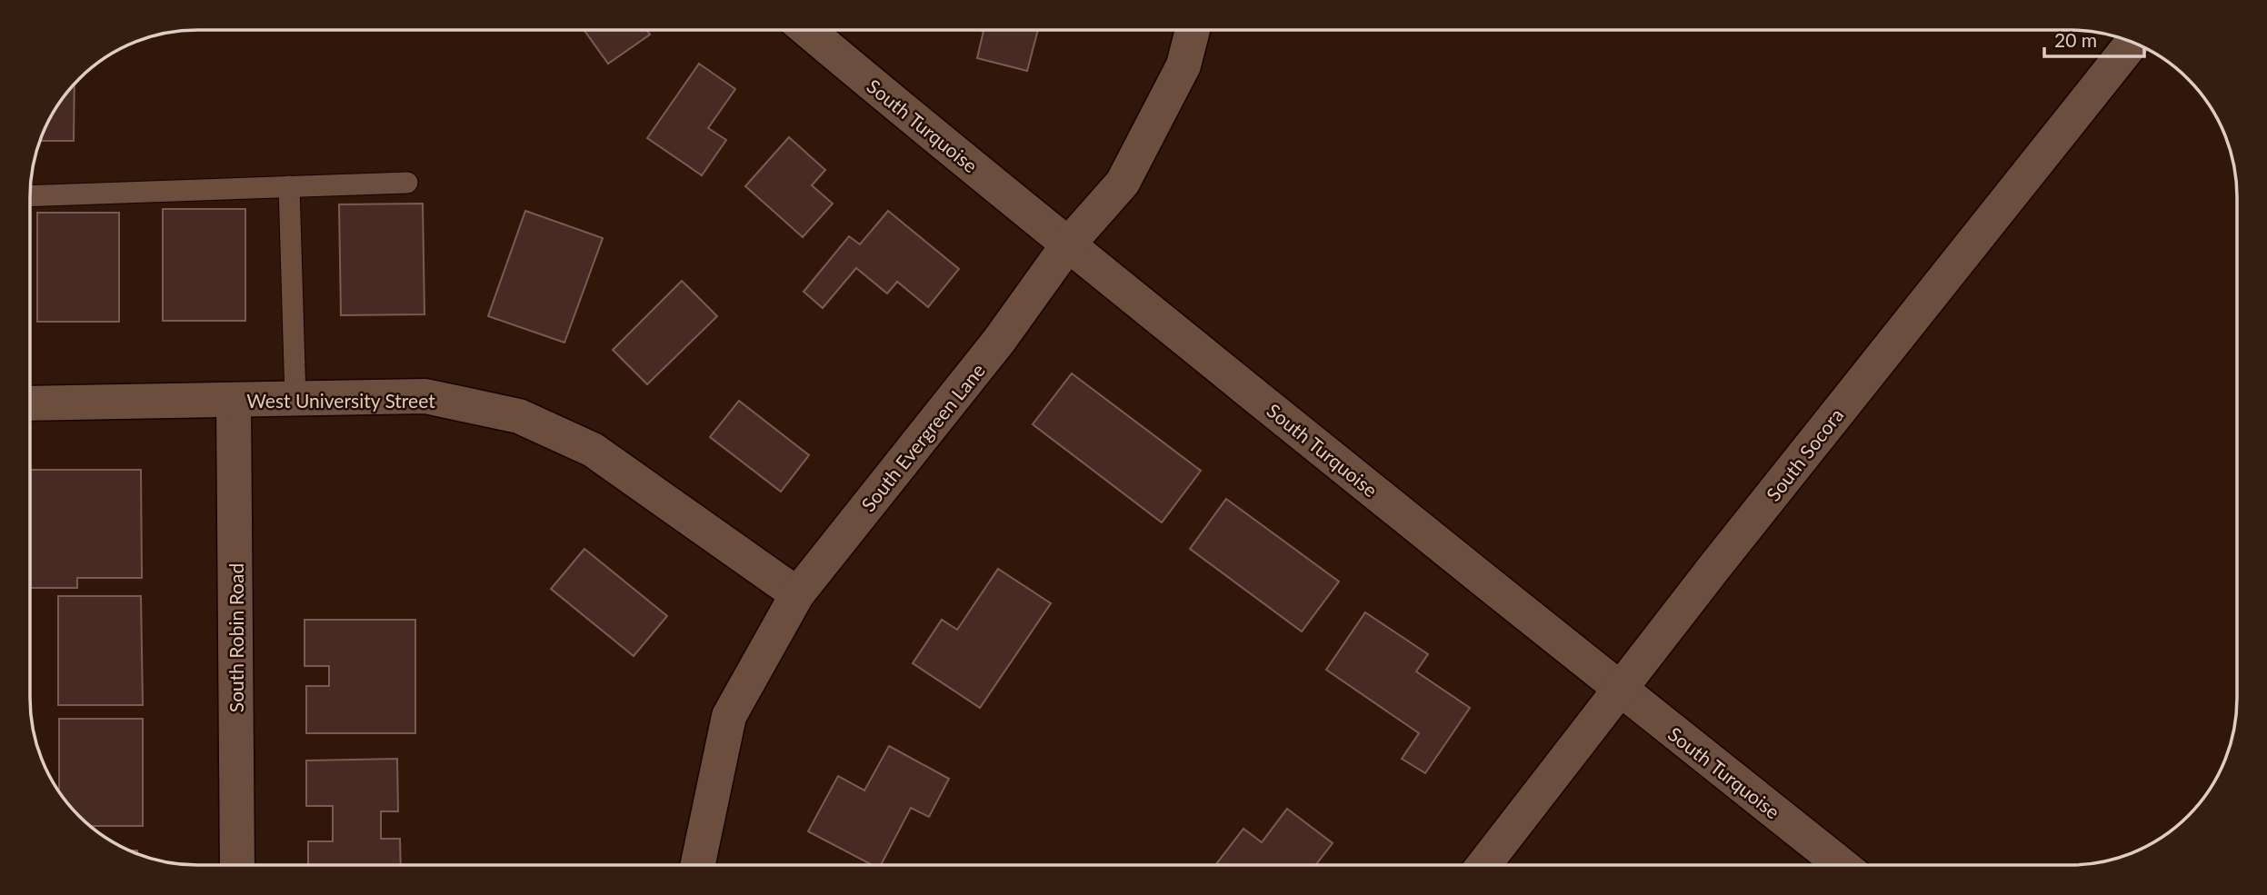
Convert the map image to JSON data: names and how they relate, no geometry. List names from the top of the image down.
{
  "streets": {
    "street": [
      "South Turquoise",
      "West University Street",
      "South Evergreen Lane",
      "South Socora",
      "South Robin Road"
    ]
  },
  "crossings": [
    ["South Turquoise", "South Evergreen Lane"],
    ["South Turquoise", "South Socora"],
    ["West University Street", "South Evergreen Lane"],
    ["West University Street", "South Robin Road"]
  ],
  "scale_bar": "20 m"
}
